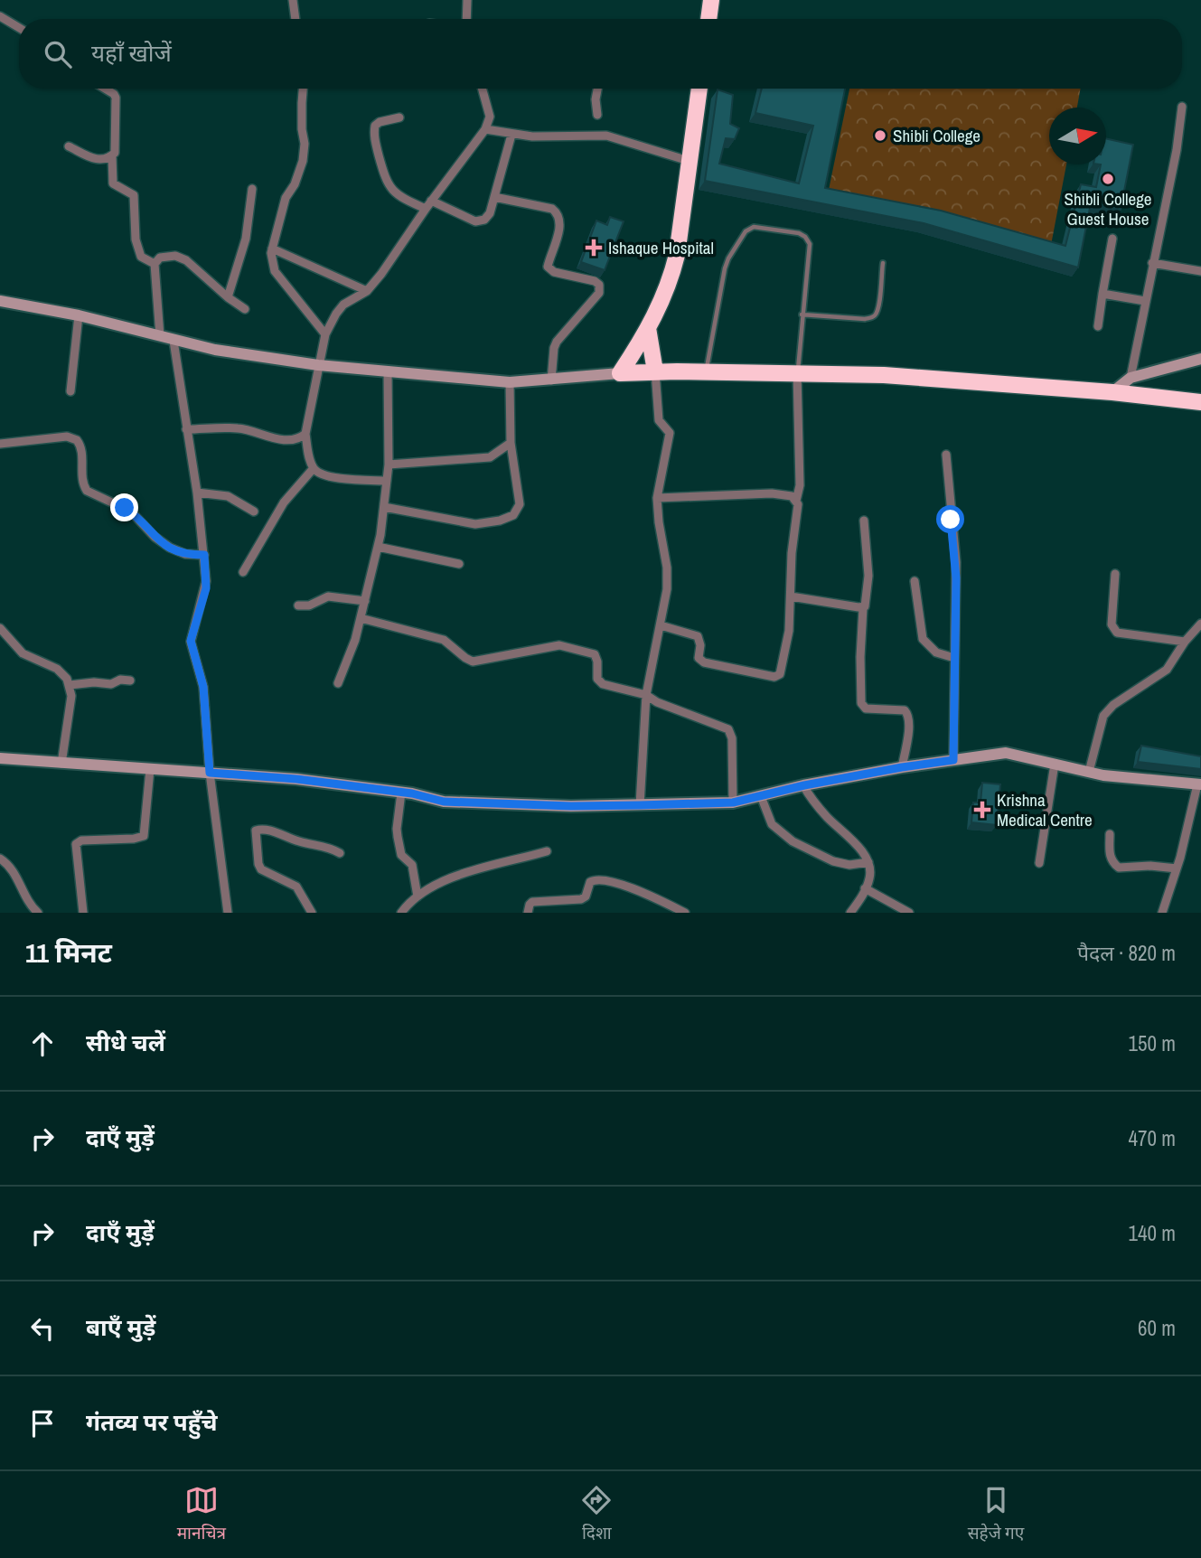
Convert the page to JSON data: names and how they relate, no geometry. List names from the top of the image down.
{
  "places": {
    "other": ["Shibli College", "Shibli College Guest House"],
    "health": ["Ishaque Hospital", "Krishna Medical Centre"]
  },
  "north": "right",
  "page": {
    "search": "यहाँ खोजें",
    "heading": ["11 मिनट", "पैदल · 820 m"],
    "list": [
      ["सीधे चलें", "150 m"],
      ["दाएँ मुड़ें", "470 m"],
      ["दाएँ मुड़ें", "140 m"],
      ["बाएँ मुड़ें", "60 m"],
      "गंतव्य पर पहुँचे"
    ],
    "nav": ["मानचित्र", "दिशा", "सहेजे गए"]
  }
}
